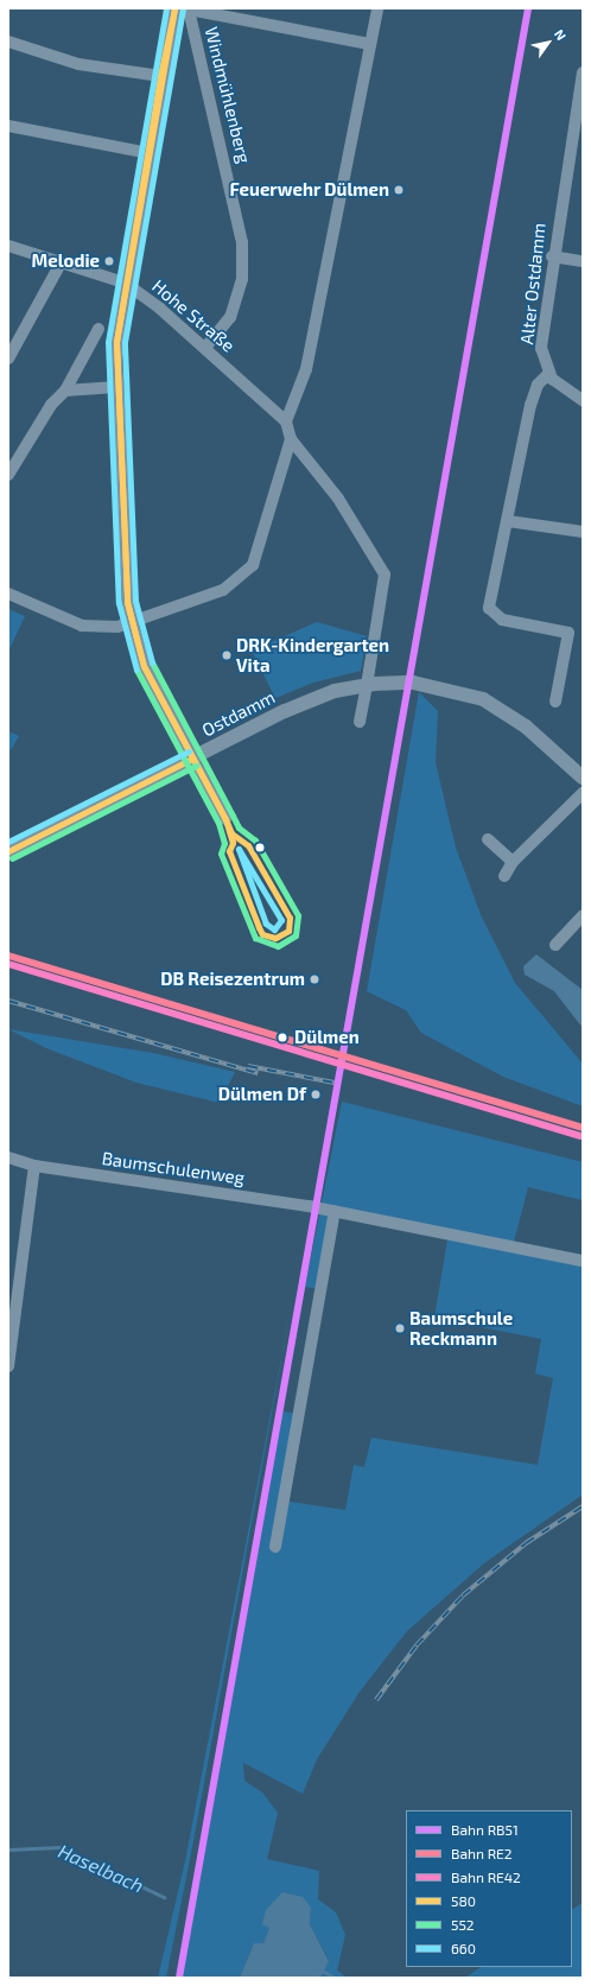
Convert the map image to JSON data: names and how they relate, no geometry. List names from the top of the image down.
{
  "streets": {
    "street": [
      "Windmühlenberg",
      "Alter Ostdamm",
      "Hohe Straße",
      "Ostdamm",
      "Baumschulenweg"
    ]
  },
  "crossings": [
    ["Windmühlenberg", "Hohe Straße"]
  ],
  "water": ["Haselbach"],
  "places": [
    "Feuerwehr Dülmen",
    "Melodie",
    "DRK-Kindergarten Vita",
    "DB Reisezentrum",
    "Dülmen",
    "Dülmen Df",
    "Baumschule Reckmann"
  ],
  "lines": [
    "rail line RB51",
    "transit line 580",
    "transit line 660",
    "transit line 552",
    "rail line RE2",
    "rail line RE42"
  ],
  "legend": [
    "Bahn RB51",
    "Bahn RE2",
    "Bahn RE42",
    "580",
    "552",
    "660"
  ],
  "north": "top right"
}
